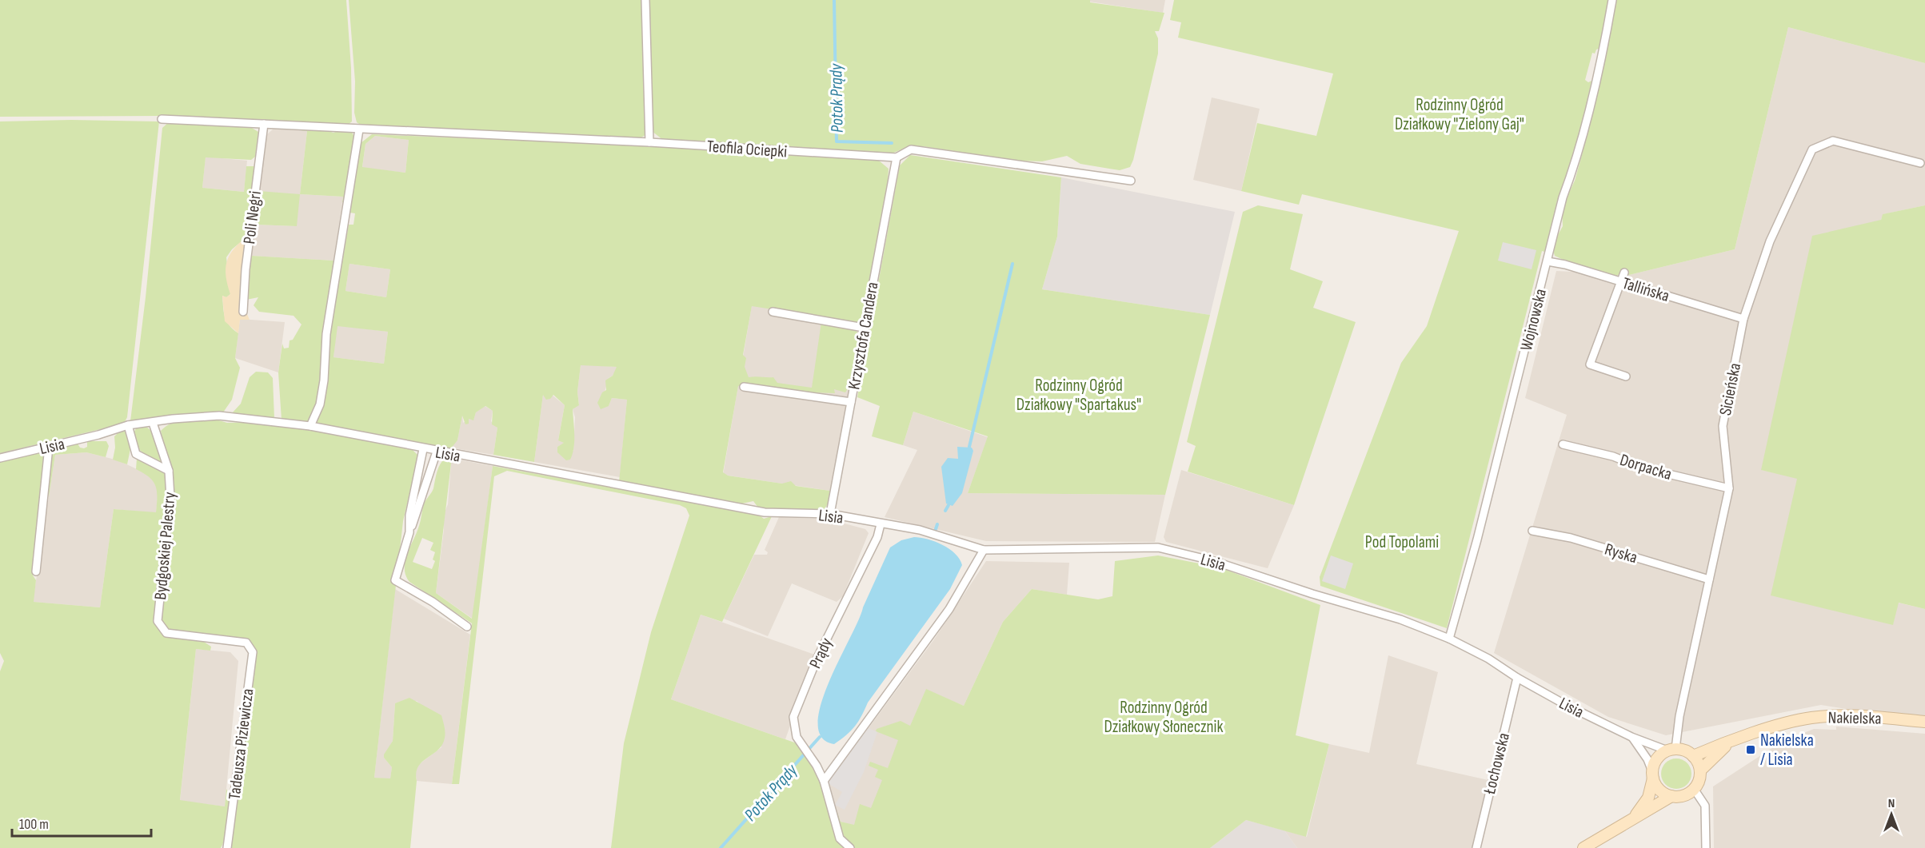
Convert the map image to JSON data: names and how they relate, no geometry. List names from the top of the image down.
{
  "streets": {
    "main road": ["Nakielska"],
    "street": [
      "Teofila Ociepki",
      "Poli Negri",
      "Tallińska",
      "Wojnowska",
      "Krzysztofa Candera",
      "Sicieńska",
      "Lisia",
      "Dorpacka",
      "Bydgoskiej Palestry",
      "Ryska",
      "Prądy",
      "Tadeusza Piziewicza",
      "Łochowska"
    ]
  },
  "crossings": [
    ["Teofila Ociepki", "Poli Negri"],
    ["Teofila Ociepki", "Krzysztofa Candera"],
    ["Tallińska", "Wojnowska"],
    ["Tallińska", "Sicieńska"],
    ["Wojnowska", "Lisia"],
    ["Krzysztofa Candera", "Lisia"],
    ["Sicieńska", "Lisia"],
    ["Sicieńska", "Dorpacka"],
    ["Sicieńska", "Ryska"],
    ["Lisia", "Bydgoskiej Palestry"],
    ["Lisia", "Prądy"],
    ["Lisia", "Łochowska"],
    ["Bydgoskiej Palestry", "Tadeusza Piziewicza"]
  ],
  "water": ["Potok Prądy"],
  "parks": [
    "Rodzinny Ogród Działkowy \"Zielony Gaj\"",
    "Rodzinny Ogród Działkowy \"Spartakus\"",
    "Pod Topolami",
    "Rodzinny Ogród Działkowy Słonecznik"
  ],
  "places": {
    "transit": ["Nakielska / Lisia"]
  },
  "scale_bar": "100 m",
  "north": "top"
}
